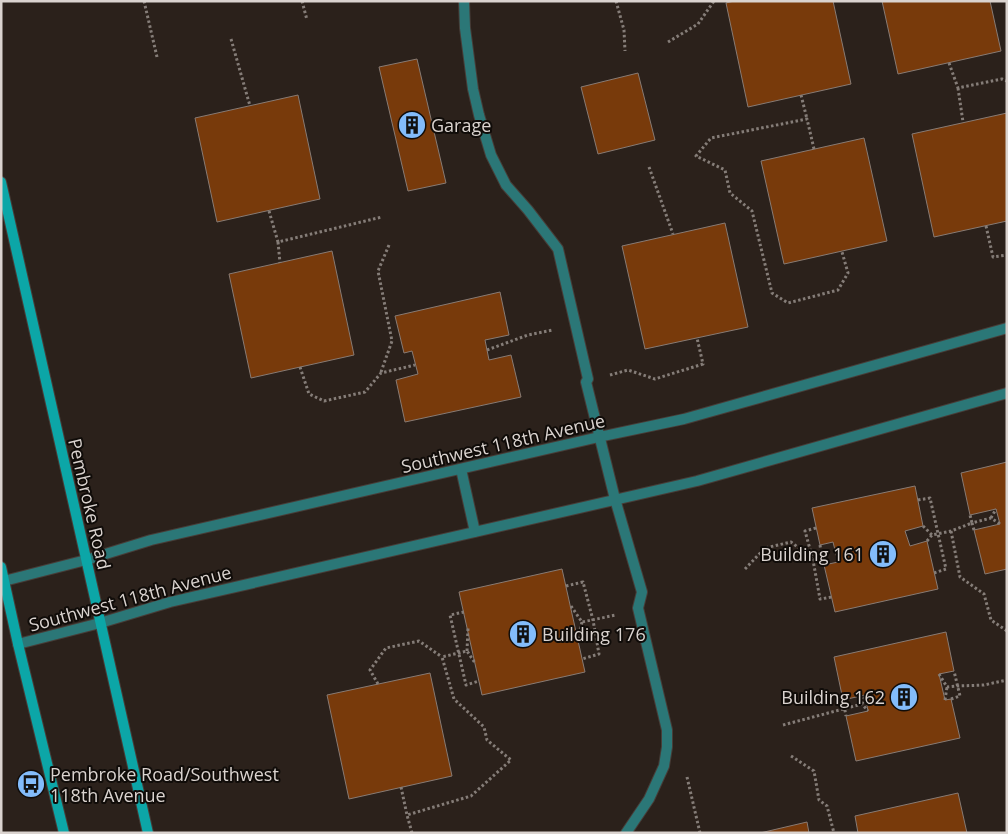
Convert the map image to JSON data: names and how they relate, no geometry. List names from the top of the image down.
{
  "streets": {
    "main road": ["Pembroke Road"],
    "street": ["Southwest 118th Avenue"]
  },
  "crossings": [
    ["Southwest 118th Avenue", "Pembroke Road"]
  ],
  "places": {
    "building": [
      "Garage",
      "Building 161",
      "Building 176",
      "Building 162"
    ],
    "bus stop": ["Pembroke Road/Southwest 118th Avenue"]
  }
}
